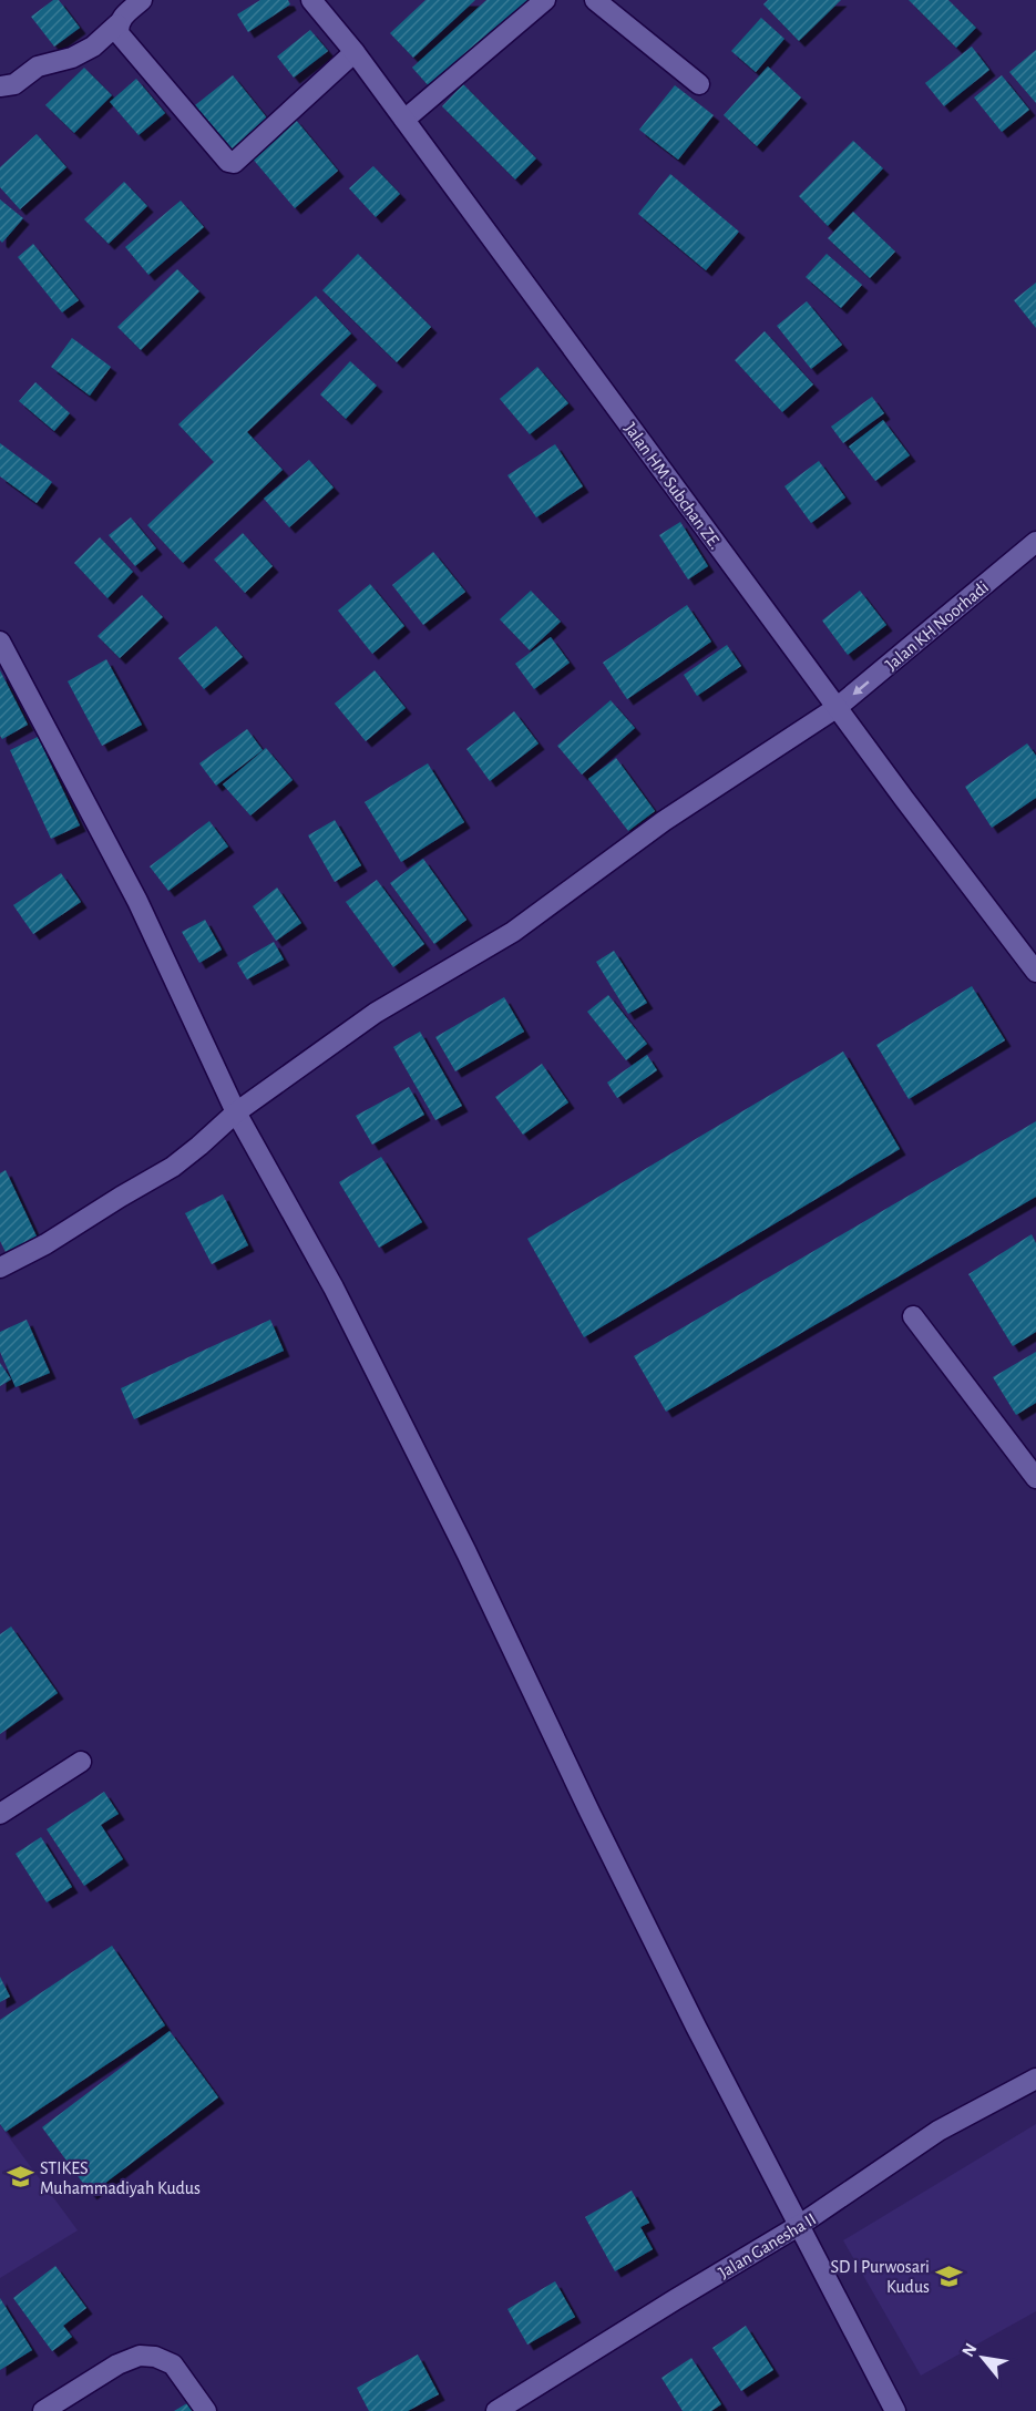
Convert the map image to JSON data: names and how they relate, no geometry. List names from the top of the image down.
{
  "streets": {
    "street": ["Jalan HM Subchan ZE.", "Jalan KH Noorhadi", "Jalan Ganesha II"]
  },
  "crossings": [
    ["Jalan HM Subchan ZE.", "Jalan KH Noorhadi"]
  ],
  "places": {
    "school or university": ["STIKES Muhammadiyah Kudus", "SD I Purwosari Kudus"]
  },
  "north": "top left"
}
